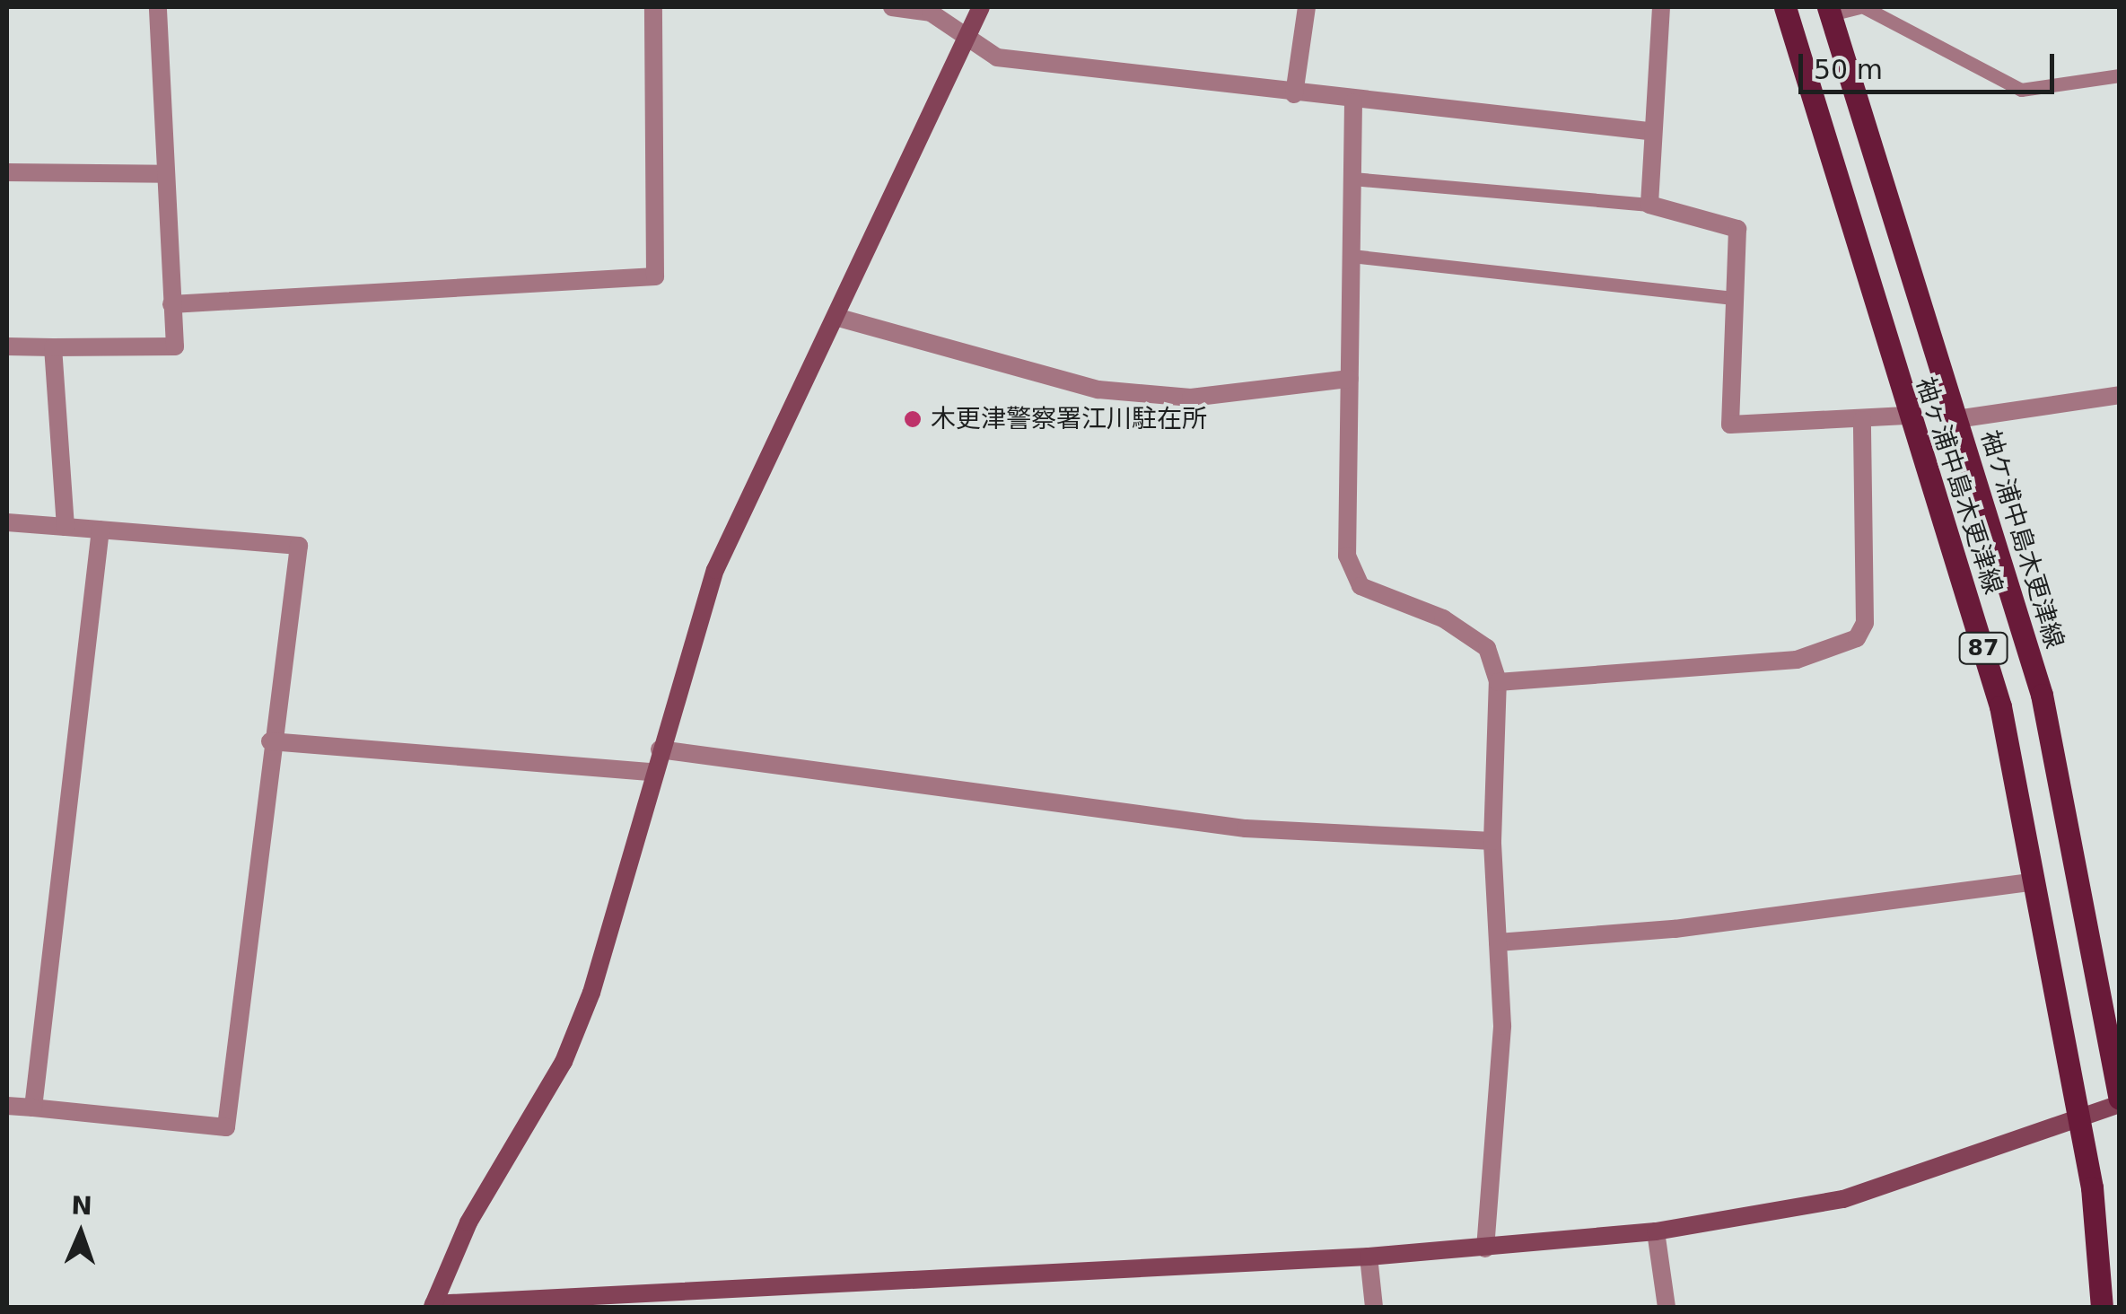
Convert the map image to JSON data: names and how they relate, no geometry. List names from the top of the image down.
{
  "streets": {
    "main road": ["袖ヶ浦中島木更津線", "袖ケ浦中島木更津線", "87"]
  },
  "places": ["木更津警察署江川駐在所"],
  "scale_bar": "50 m",
  "north": "top"
}
